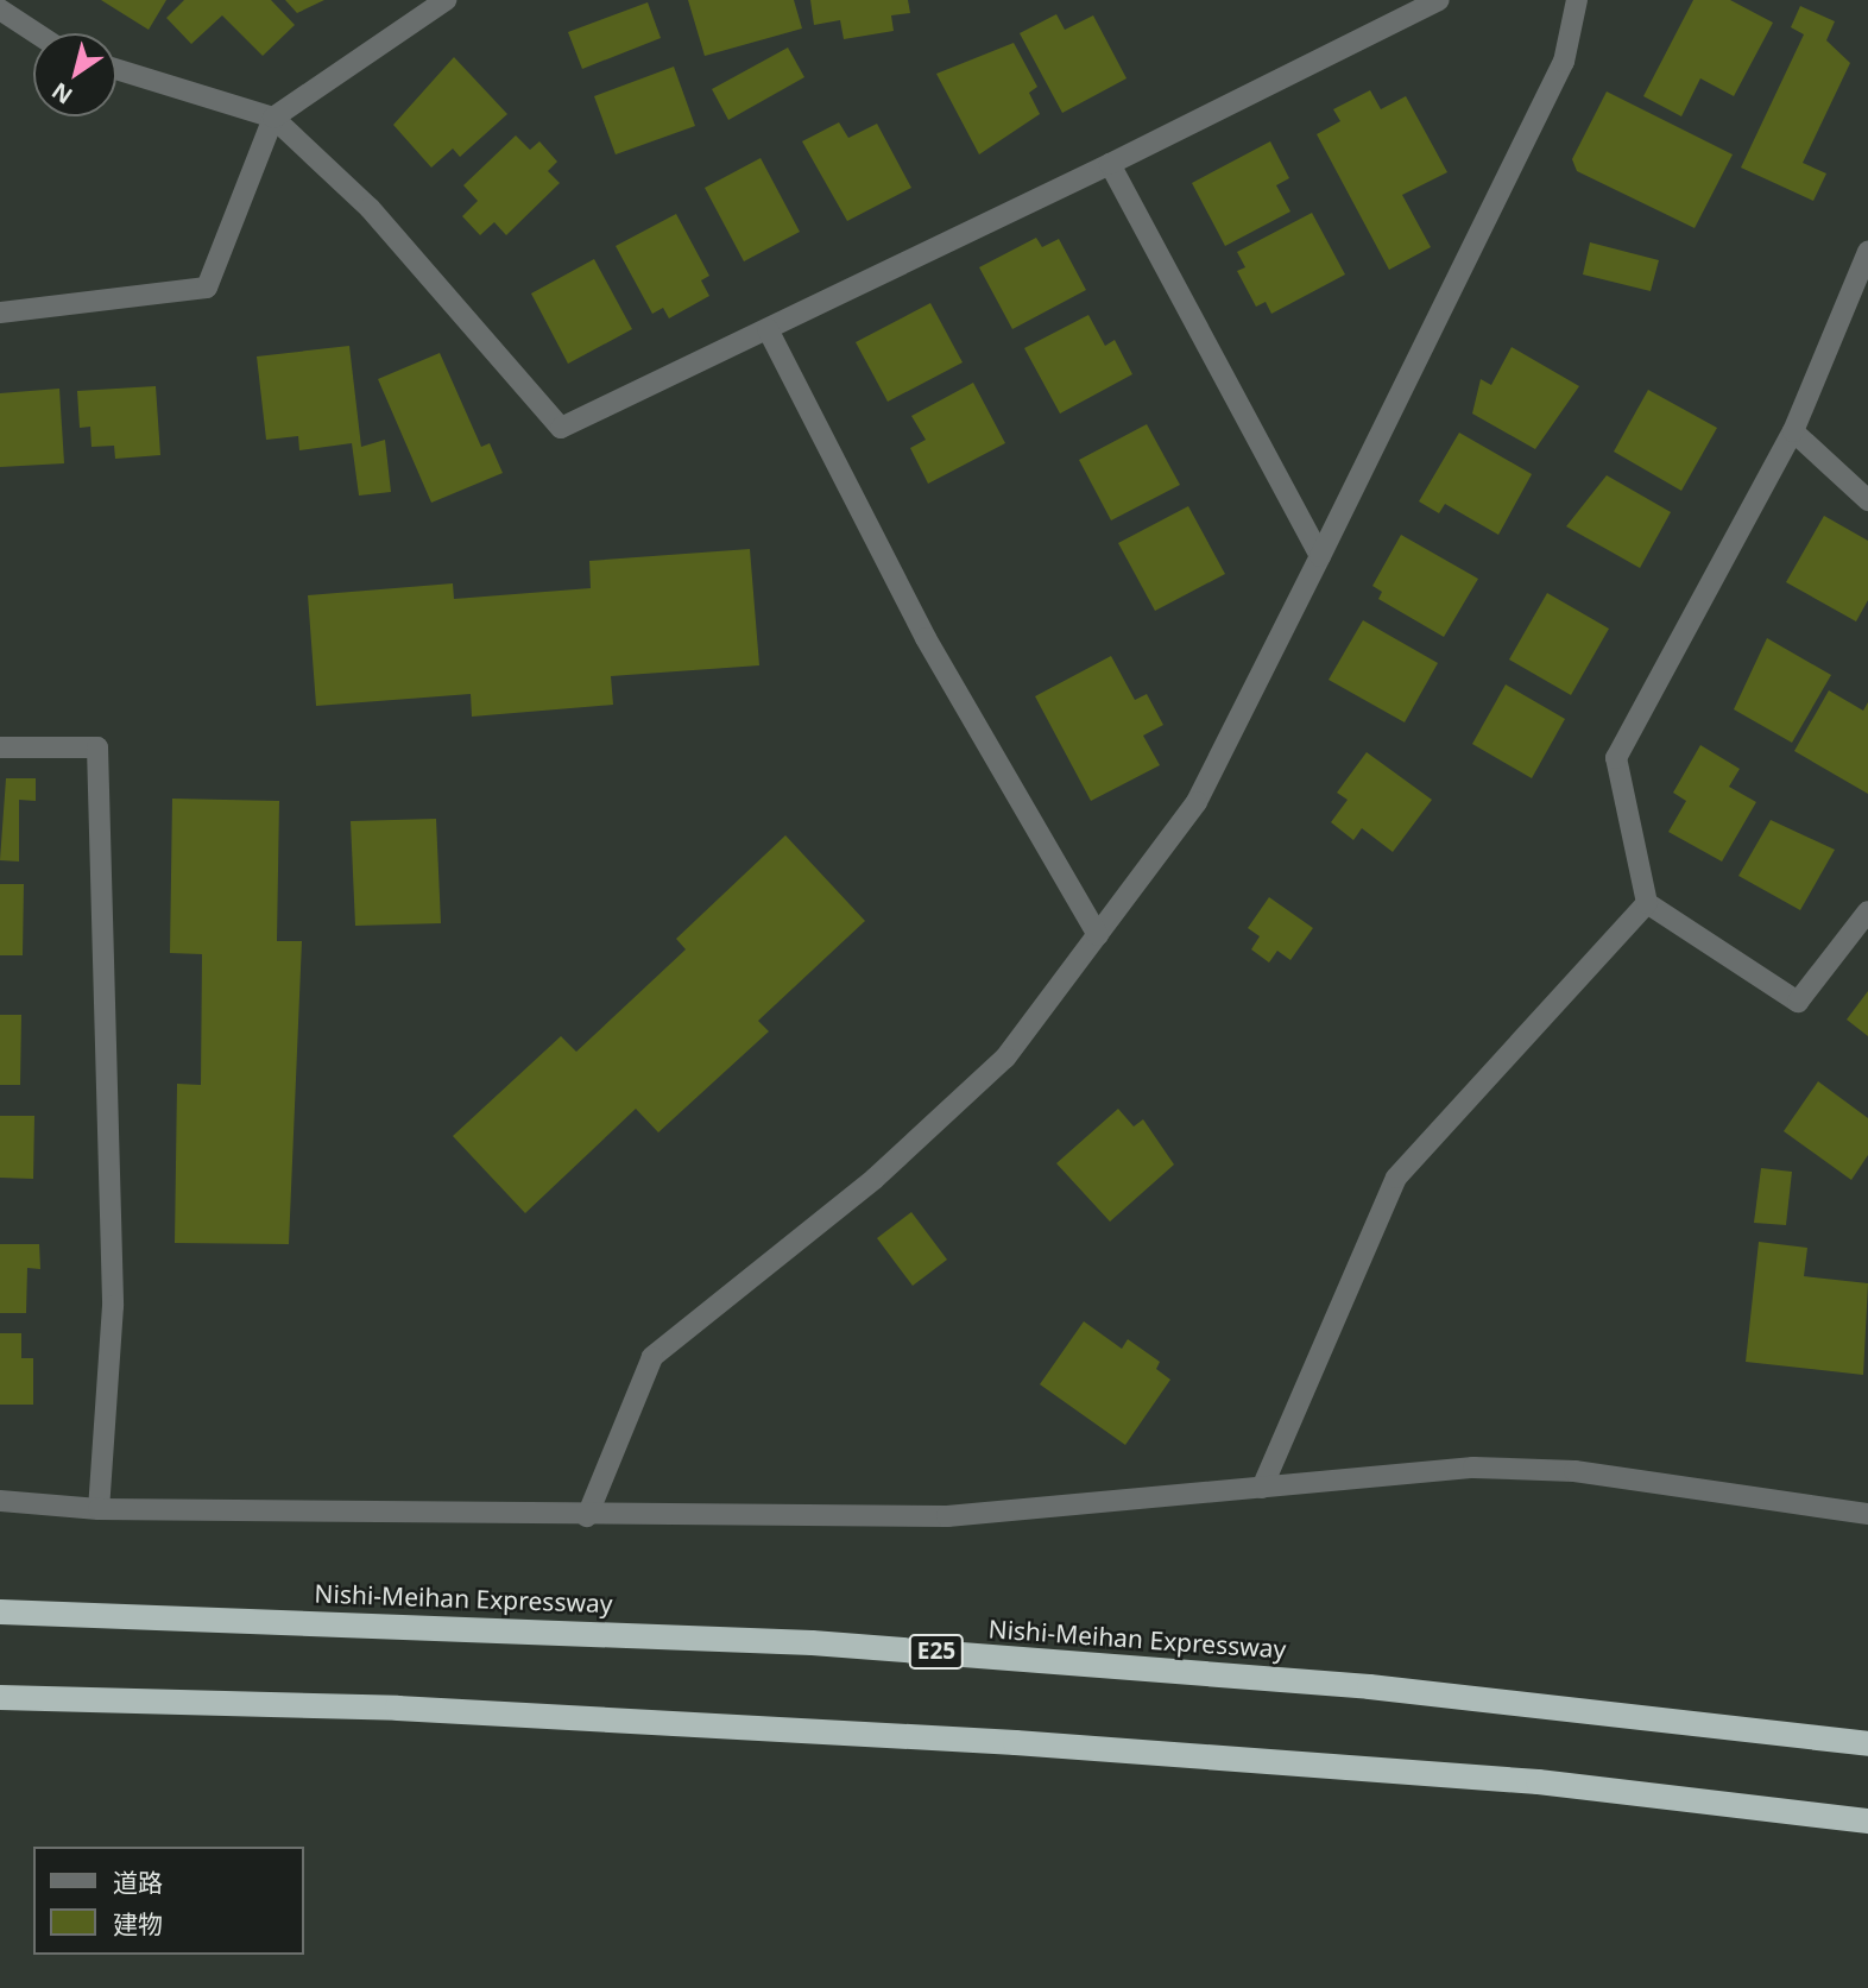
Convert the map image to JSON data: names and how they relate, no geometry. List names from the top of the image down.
{
  "streets": {
    "highway": ["Nishi-Meihan Expressway", "E25"]
  },
  "legend": ["道路", "建物"],
  "north": "bottom left"
}
